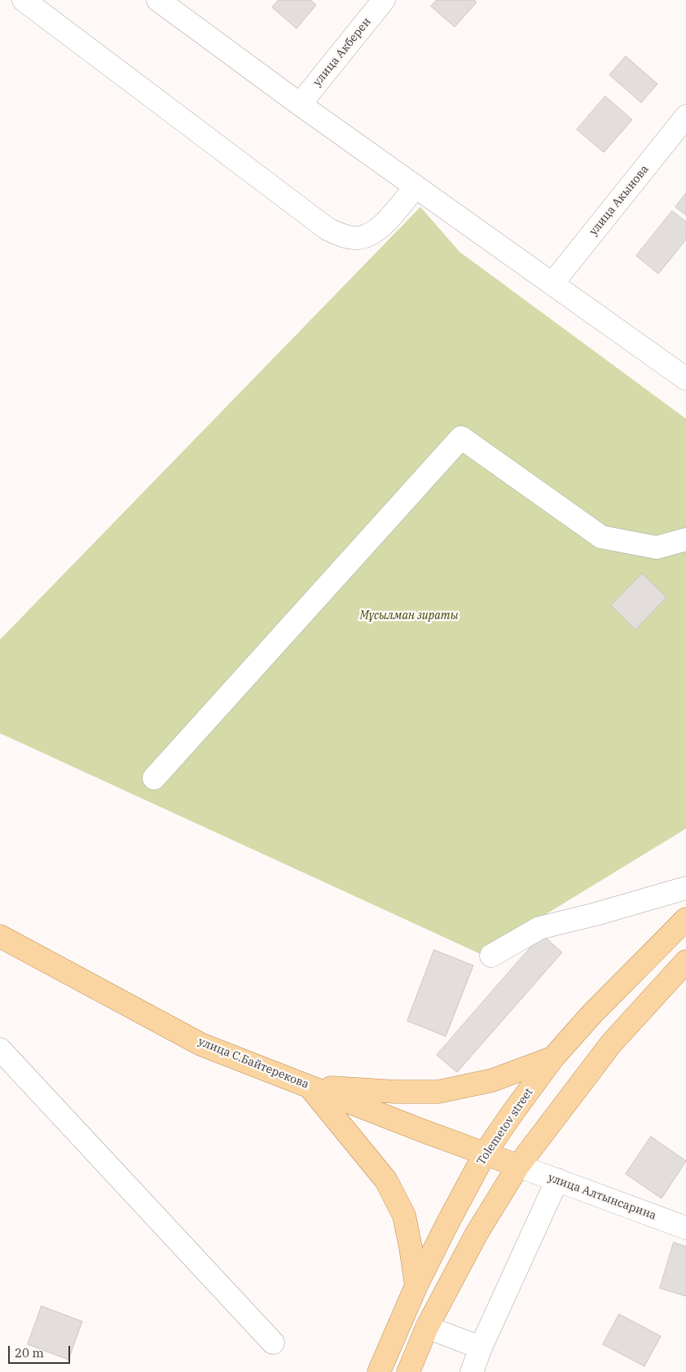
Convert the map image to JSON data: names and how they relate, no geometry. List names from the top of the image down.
{
  "streets": {
    "main road": ["улица С.Байтерекова", "Tolemetov street"],
    "street": ["улица Акберен", "улица Акынова", "улица Алтынсарина"]
  },
  "crossings": [
    ["улица С.Байтерекова", "Tolemetov street"],
    ["улица С.Байтерекова", "улица Алтынсарина"]
  ],
  "parks": ["Мұсылман зираты"],
  "scale_bar": "20 m"
}
